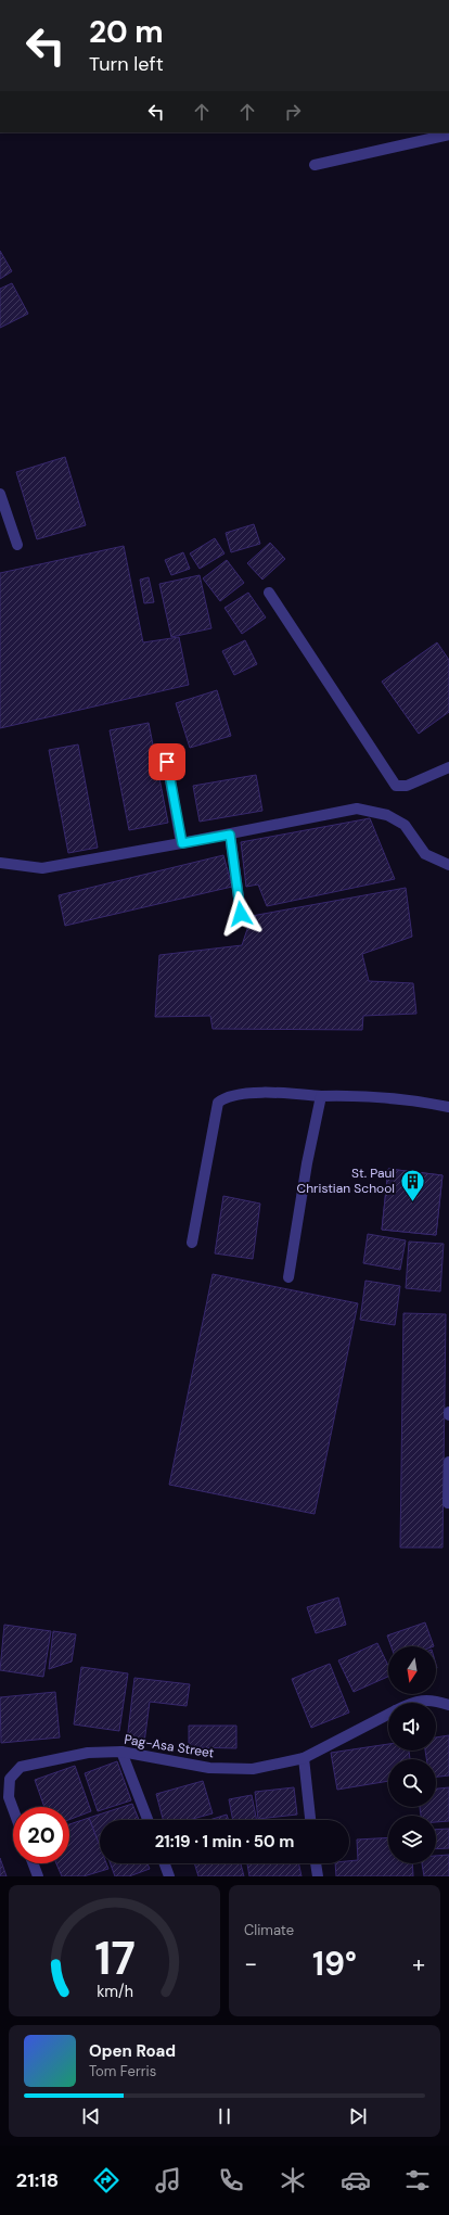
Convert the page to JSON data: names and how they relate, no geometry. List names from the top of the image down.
{
  "streets": {
    "street": ["Pag-Asa Street"]
  },
  "places": {
    "building": ["St. Paul Christian School"]
  },
  "north": "bottom",
  "page": {
    "turn": ["20 m", "Turn left"],
    "limit": "20",
    "trip": "21:19 · 1 min · 50 m",
    "tile": "Climate",
    "heat": ["−", "19°", "+"],
    "song": ["Open Road", "Tom Ferris"],
    "tabs": "21:18",
    "gauge": ["17", "km/h"]
  }
}
